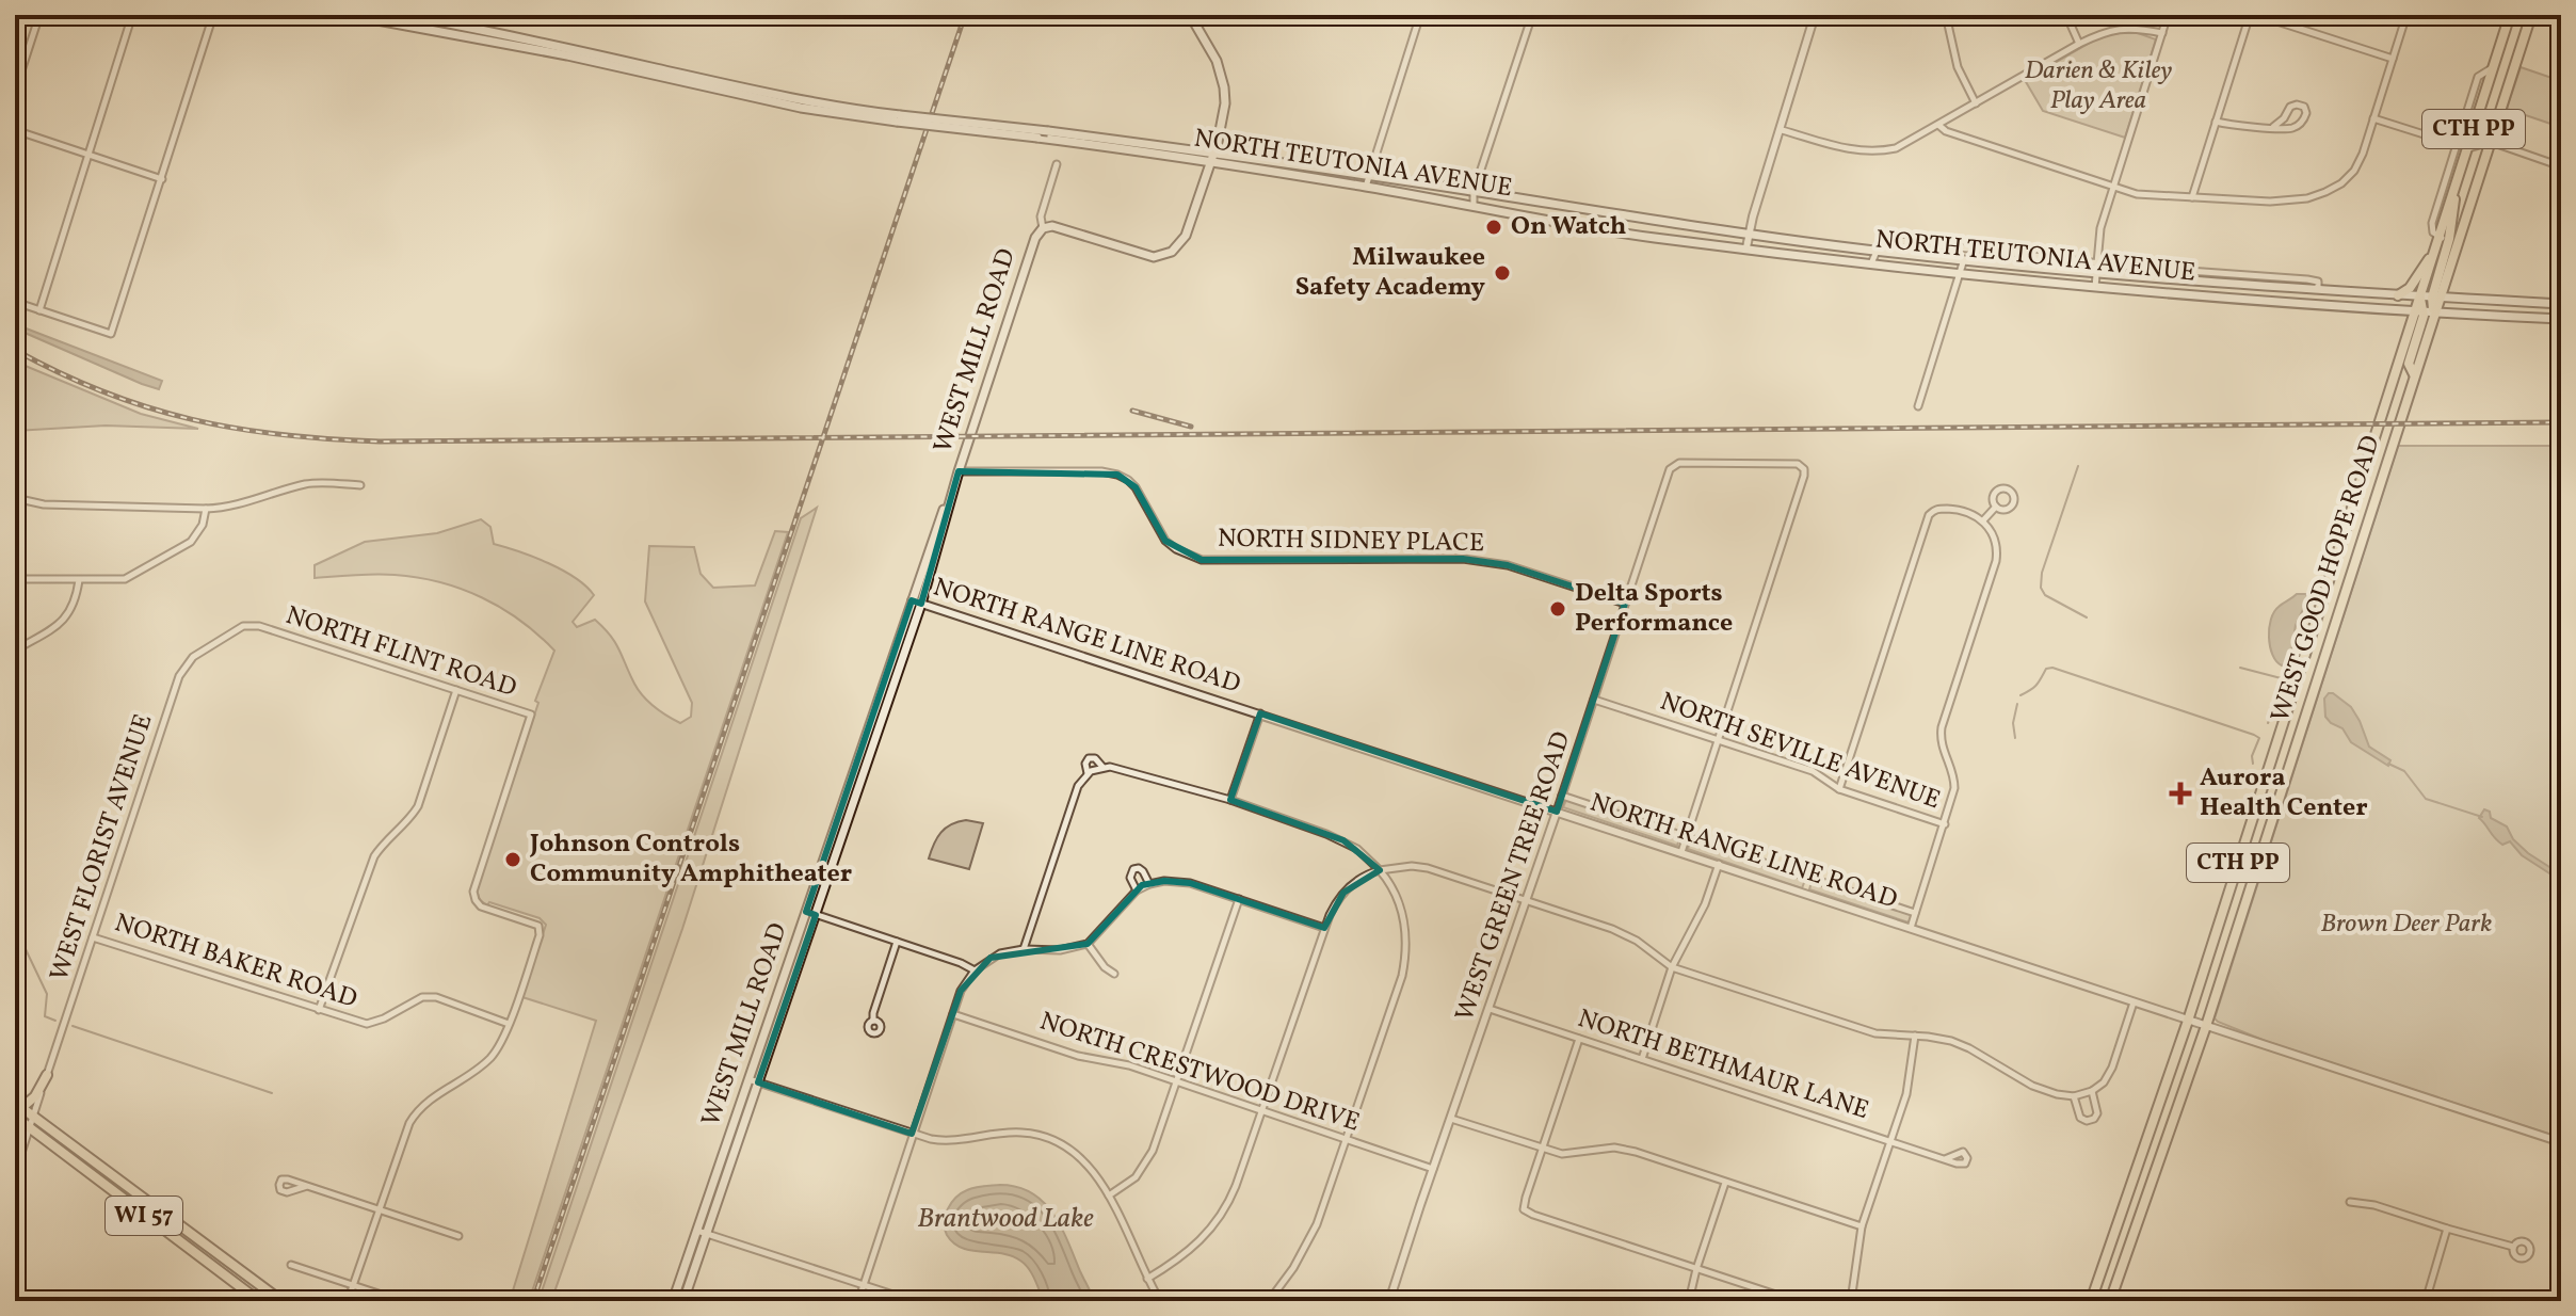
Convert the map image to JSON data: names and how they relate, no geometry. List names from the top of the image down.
{
  "streets": {
    "main road": [
      "CTH PP",
      "NORTH TEUTONIA AVENUE",
      "WEST MILL ROAD",
      "WEST GOOD HOPE ROAD",
      "WI 57"
    ],
    "street": [
      "NORTH SIDNEY PLACE",
      "NORTH RANGE LINE ROAD",
      "NORTH FLINT ROAD",
      "NORTH SEVILLE AVENUE",
      "WEST FLORIST AVENUE",
      "WEST GREEN TREE ROAD",
      "NORTH BAKER ROAD",
      "NORTH BETHMAUR LANE",
      "NORTH CRESTWOOD DRIVE"
    ]
  },
  "crossings": [
    ["CTH PP", "NORTH TEUTONIA AVENUE"],
    ["NORTH TEUTONIA AVENUE", "WEST MILL ROAD"],
    ["NORTH TEUTONIA AVENUE", "WEST GOOD HOPE ROAD"],
    ["WEST MILL ROAD", "NORTH SIDNEY PLACE"],
    ["WEST MILL ROAD", "NORTH RANGE LINE ROAD"],
    ["NORTH SIDNEY PLACE", "WEST GREEN TREE ROAD"],
    ["WEST GOOD HOPE ROAD", "NORTH RANGE LINE ROAD"],
    ["NORTH RANGE LINE ROAD", "WEST GREEN TREE ROAD"],
    ["NORTH FLINT ROAD", "WEST FLORIST AVENUE"],
    ["NORTH FLINT ROAD", "NORTH BAKER ROAD"],
    ["NORTH SEVILLE AVENUE", "WEST GREEN TREE ROAD"],
    ["WEST FLORIST AVENUE", "NORTH BAKER ROAD"],
    ["WEST FLORIST AVENUE", "WI 57"],
    ["WEST GREEN TREE ROAD", "NORTH BETHMAUR LANE"],
    ["WEST GREEN TREE ROAD", "NORTH CRESTWOOD DRIVE"]
  ],
  "water": ["Brantwood Lake"],
  "parks": ["Darien & Kiley Play Area", "Brown Deer Park"],
  "places": {
    "other": [
      "On Watch",
      "Milwaukee Safety Academy",
      "Delta Sports Performance",
      "Johnson Controls Community Amphitheater"
    ],
    "health": ["Aurora Health Center"]
  }
}
